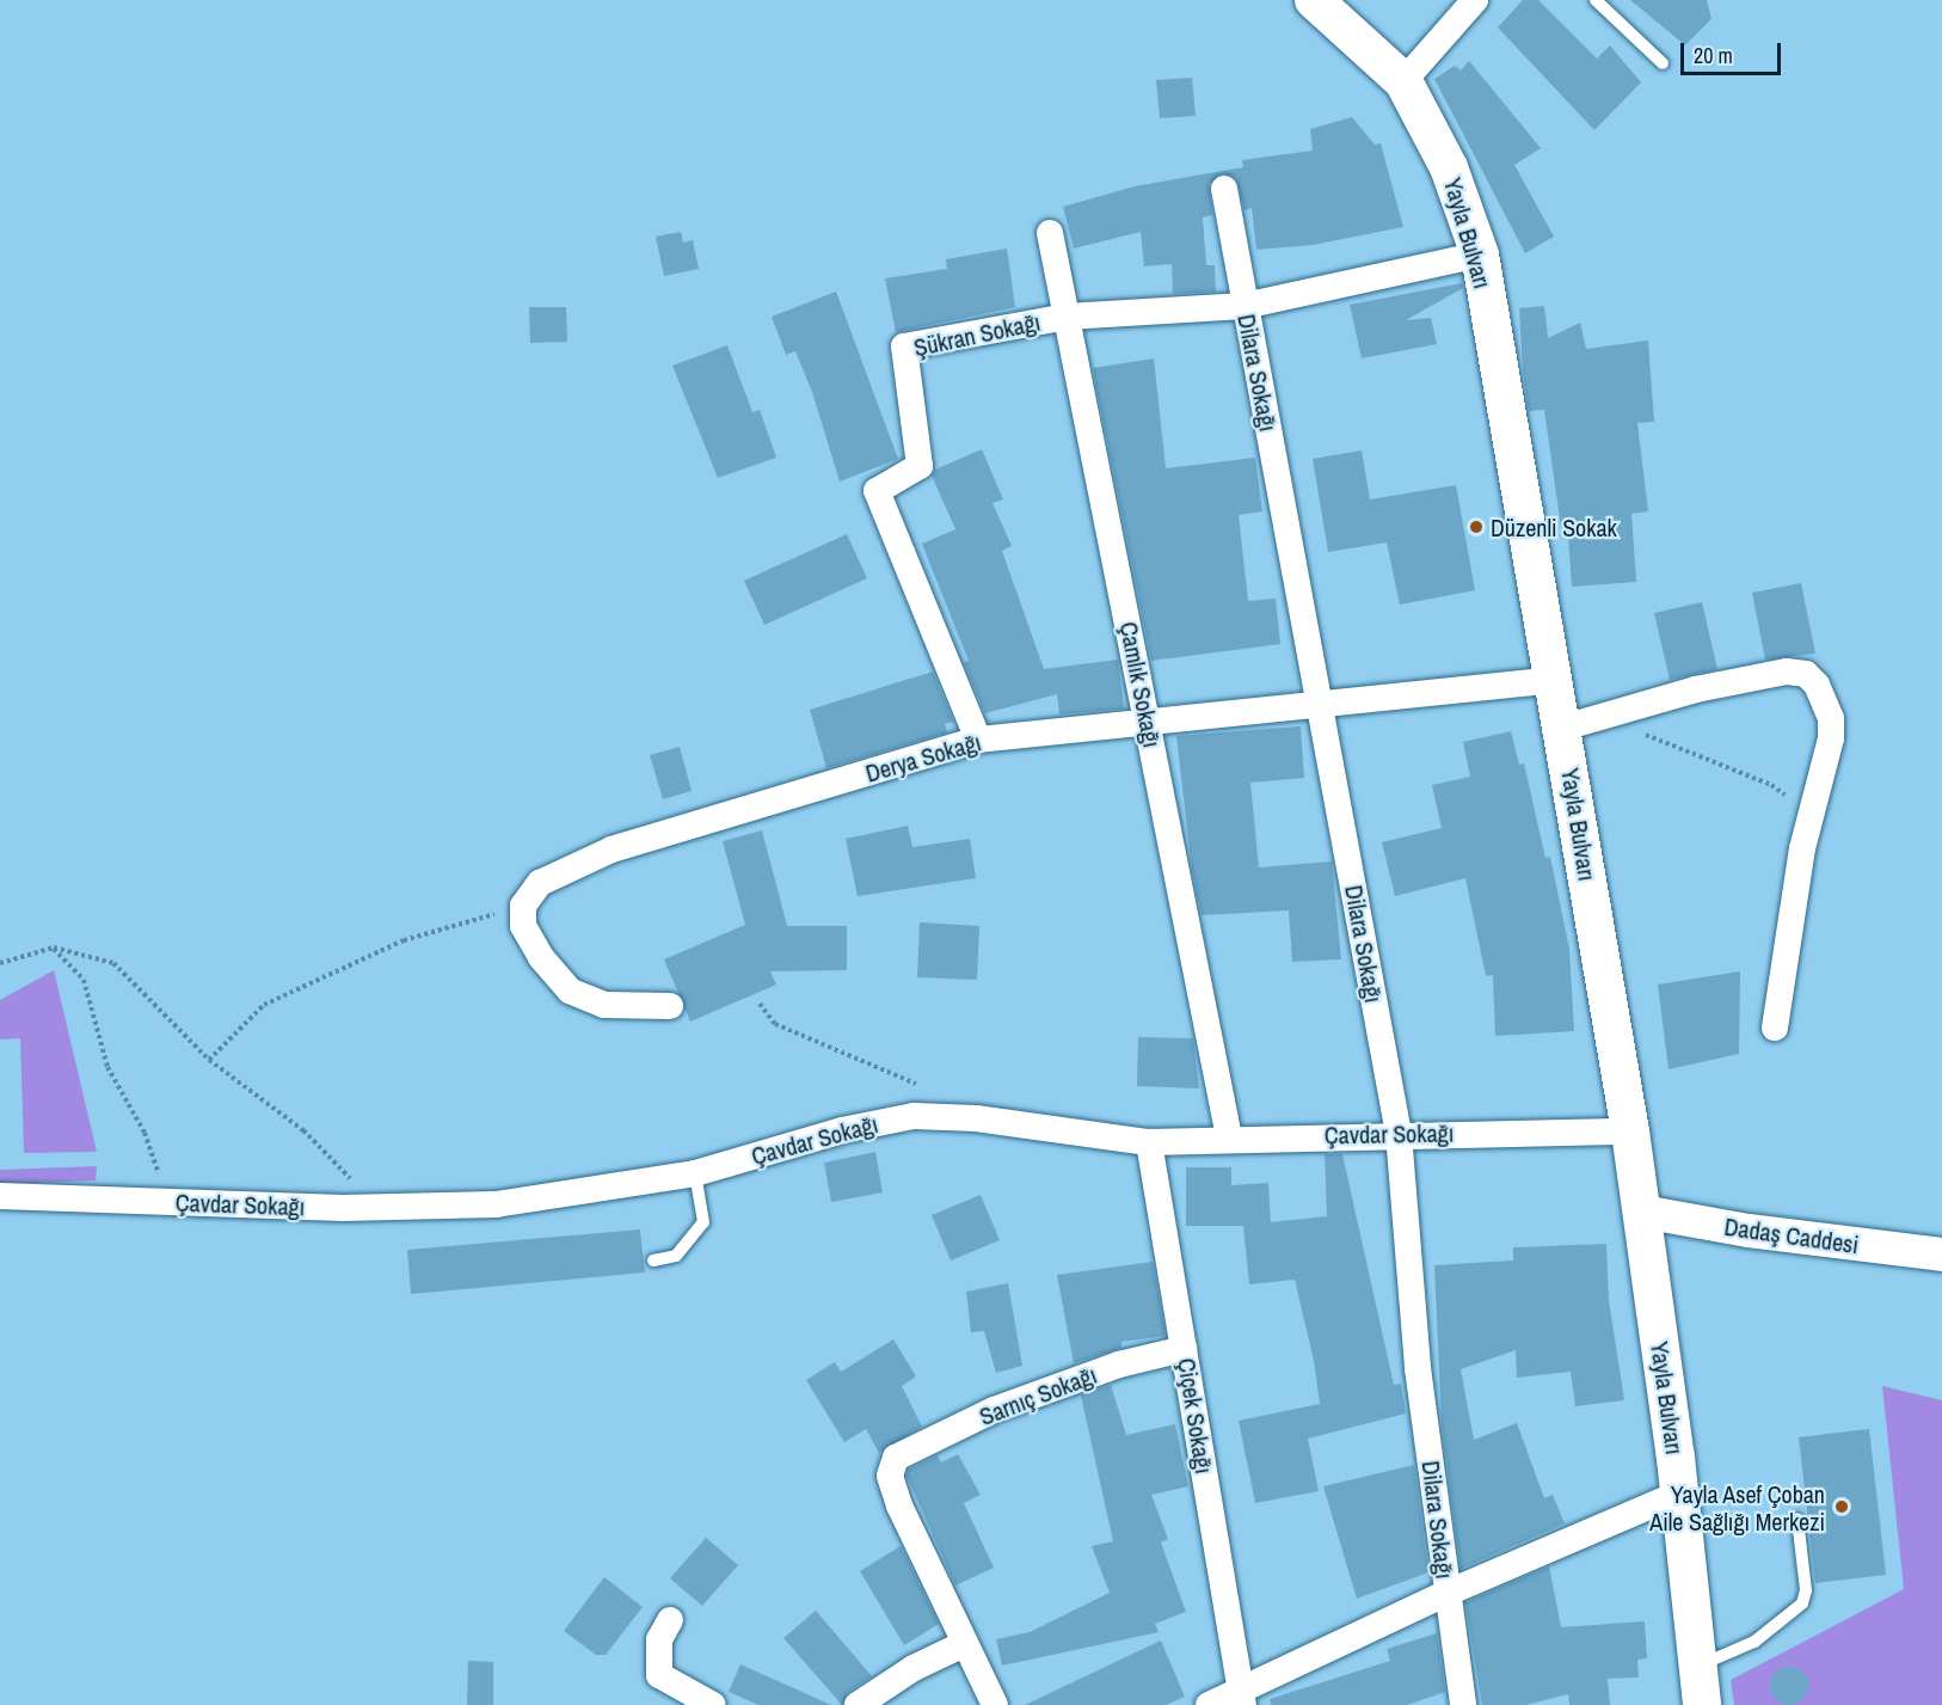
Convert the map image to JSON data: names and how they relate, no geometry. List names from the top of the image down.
{
  "streets": {
    "main road": ["Yayla Bulvarı"],
    "street": [
      "Şükran Sokağı",
      "Dilara Sokağı",
      "Çamlık Sokağı",
      "Derya Sokağı",
      "Çavdar Sokağı",
      "Dadaş Caddesi",
      "Sarnıç Sokağı",
      "Çiçek Sokağı"
    ]
  },
  "crossings": [
    ["Yayla Bulvarı", "Şükran Sokağı"],
    ["Yayla Bulvarı", "Derya Sokağı"],
    ["Yayla Bulvarı", "Çavdar Sokağı"],
    ["Yayla Bulvarı", "Dadaş Caddesi"],
    ["Şükran Sokağı", "Dilara Sokağı"],
    ["Şükran Sokağı", "Çamlık Sokağı"],
    ["Şükran Sokağı", "Derya Sokağı"],
    ["Dilara Sokağı", "Derya Sokağı"],
    ["Dilara Sokağı", "Çavdar Sokağı"],
    ["Çamlık Sokağı", "Derya Sokağı"],
    ["Çamlık Sokağı", "Çavdar Sokağı"],
    ["Çavdar Sokağı", "Çiçek Sokağı"],
    ["Sarnıç Sokağı", "Çiçek Sokağı"]
  ],
  "places": ["Düzenli Sokak", "Yayla Asef Çoban Aile Sağlığı Merkezi"],
  "scale_bar": "20 m"
}
